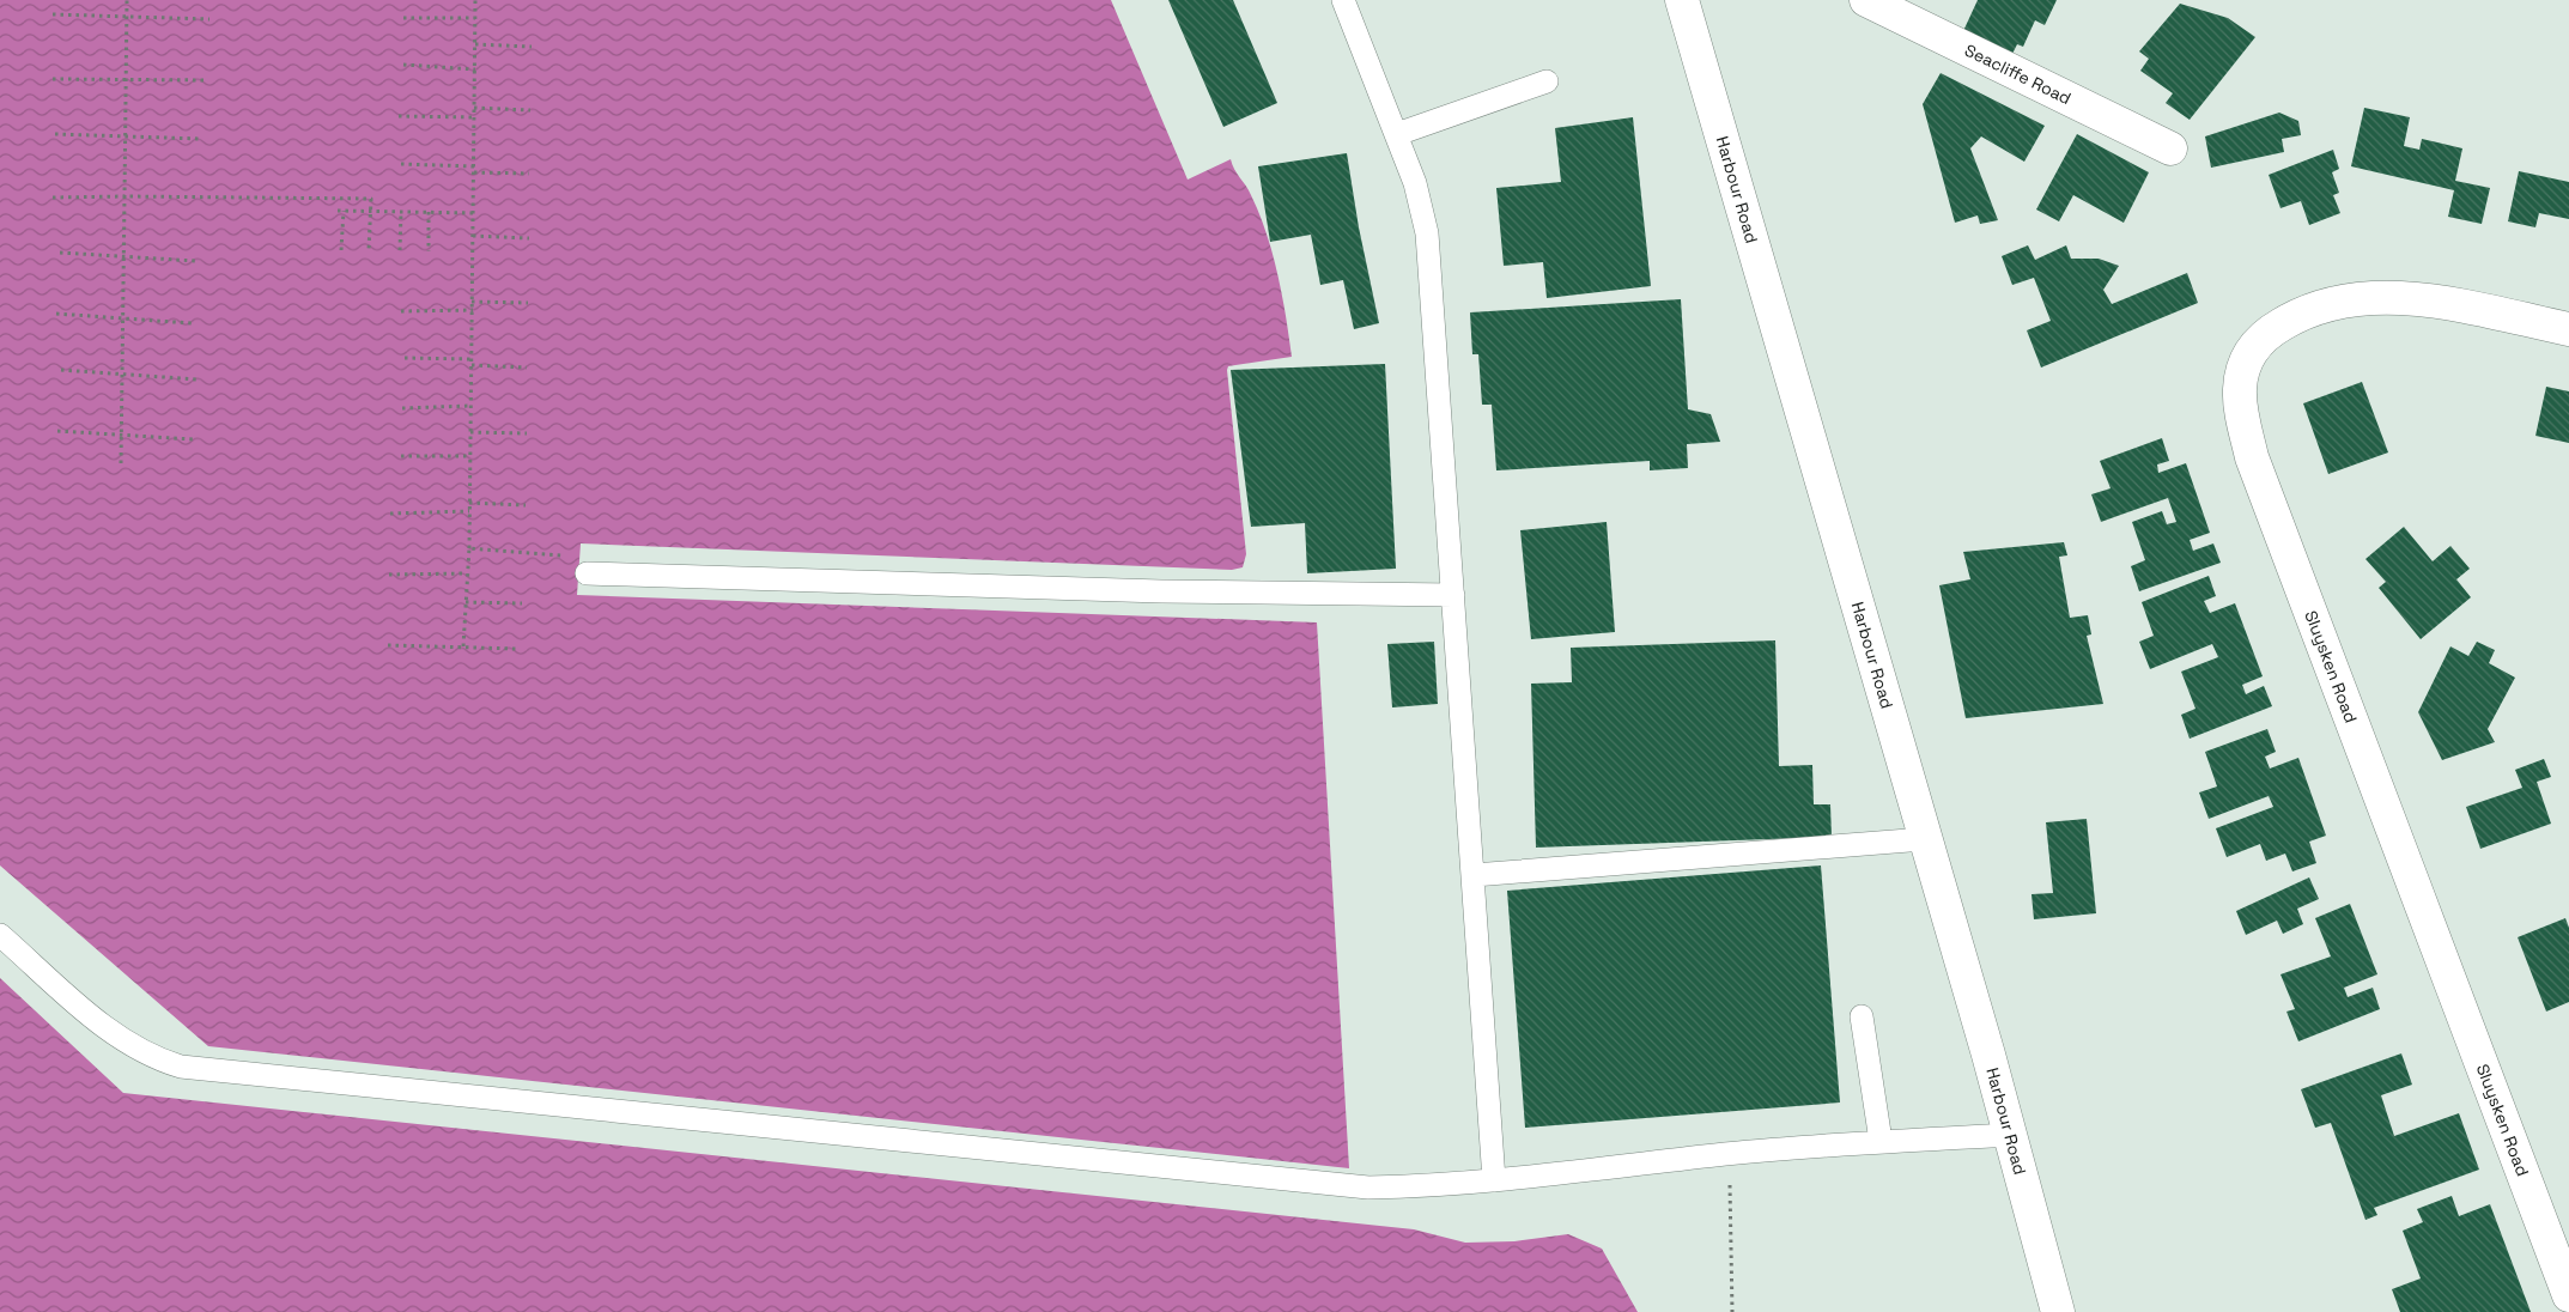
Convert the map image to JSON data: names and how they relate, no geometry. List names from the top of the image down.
{
  "streets": {
    "street": ["Seacliffe Road", "Harbour Road", "Sluysken Road"]
  }
}
